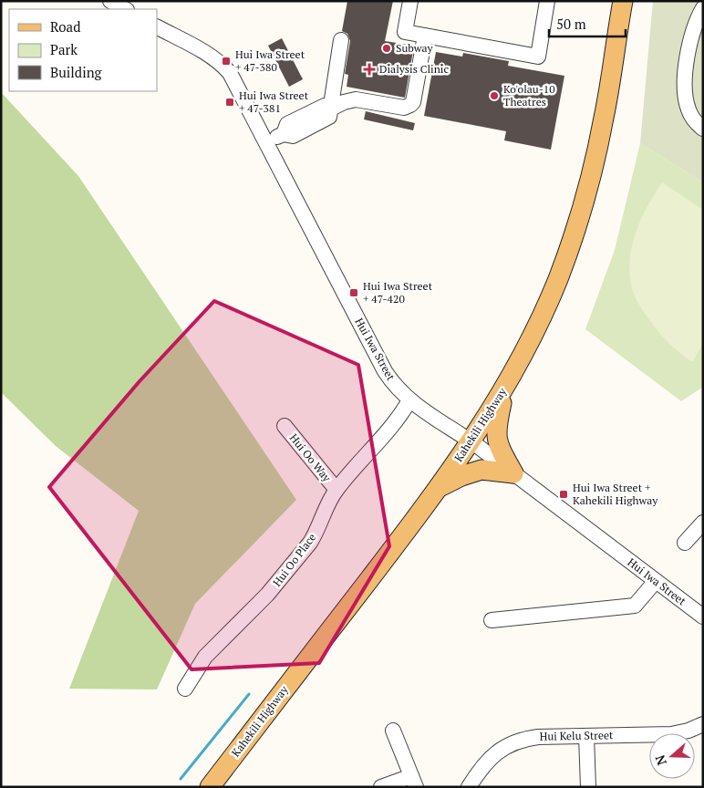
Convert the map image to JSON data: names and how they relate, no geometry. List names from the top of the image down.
{
  "streets": {
    "main road": ["Kahekili Highway"],
    "street": [
      "Hui Iwa Street",
      "Hui Oo Way",
      "Hui Oo Place",
      "Hui Kelu Street"
    ]
  },
  "crossings": [
    ["Hui Iwa Street", "Kahekili Highway"],
    ["Hui Iwa Street", "Hui Oo Place"],
    ["Hui Oo Way", "Hui Oo Place"]
  ],
  "places": {
    "other": ["Subway", "Ko'olau-10 Theatres"],
    "transit": [
      "Hui Iwa Street + 47-380",
      "Hui Iwa Street + 47-381",
      "Hui Iwa Street + 47-420",
      "Hui Iwa Street + Kahekili Highway"
    ],
    "health": ["Dialysis Clinic"]
  },
  "legend": ["Road", "Park", "Building"],
  "scale_bar": "50 m",
  "north": "left"
}
